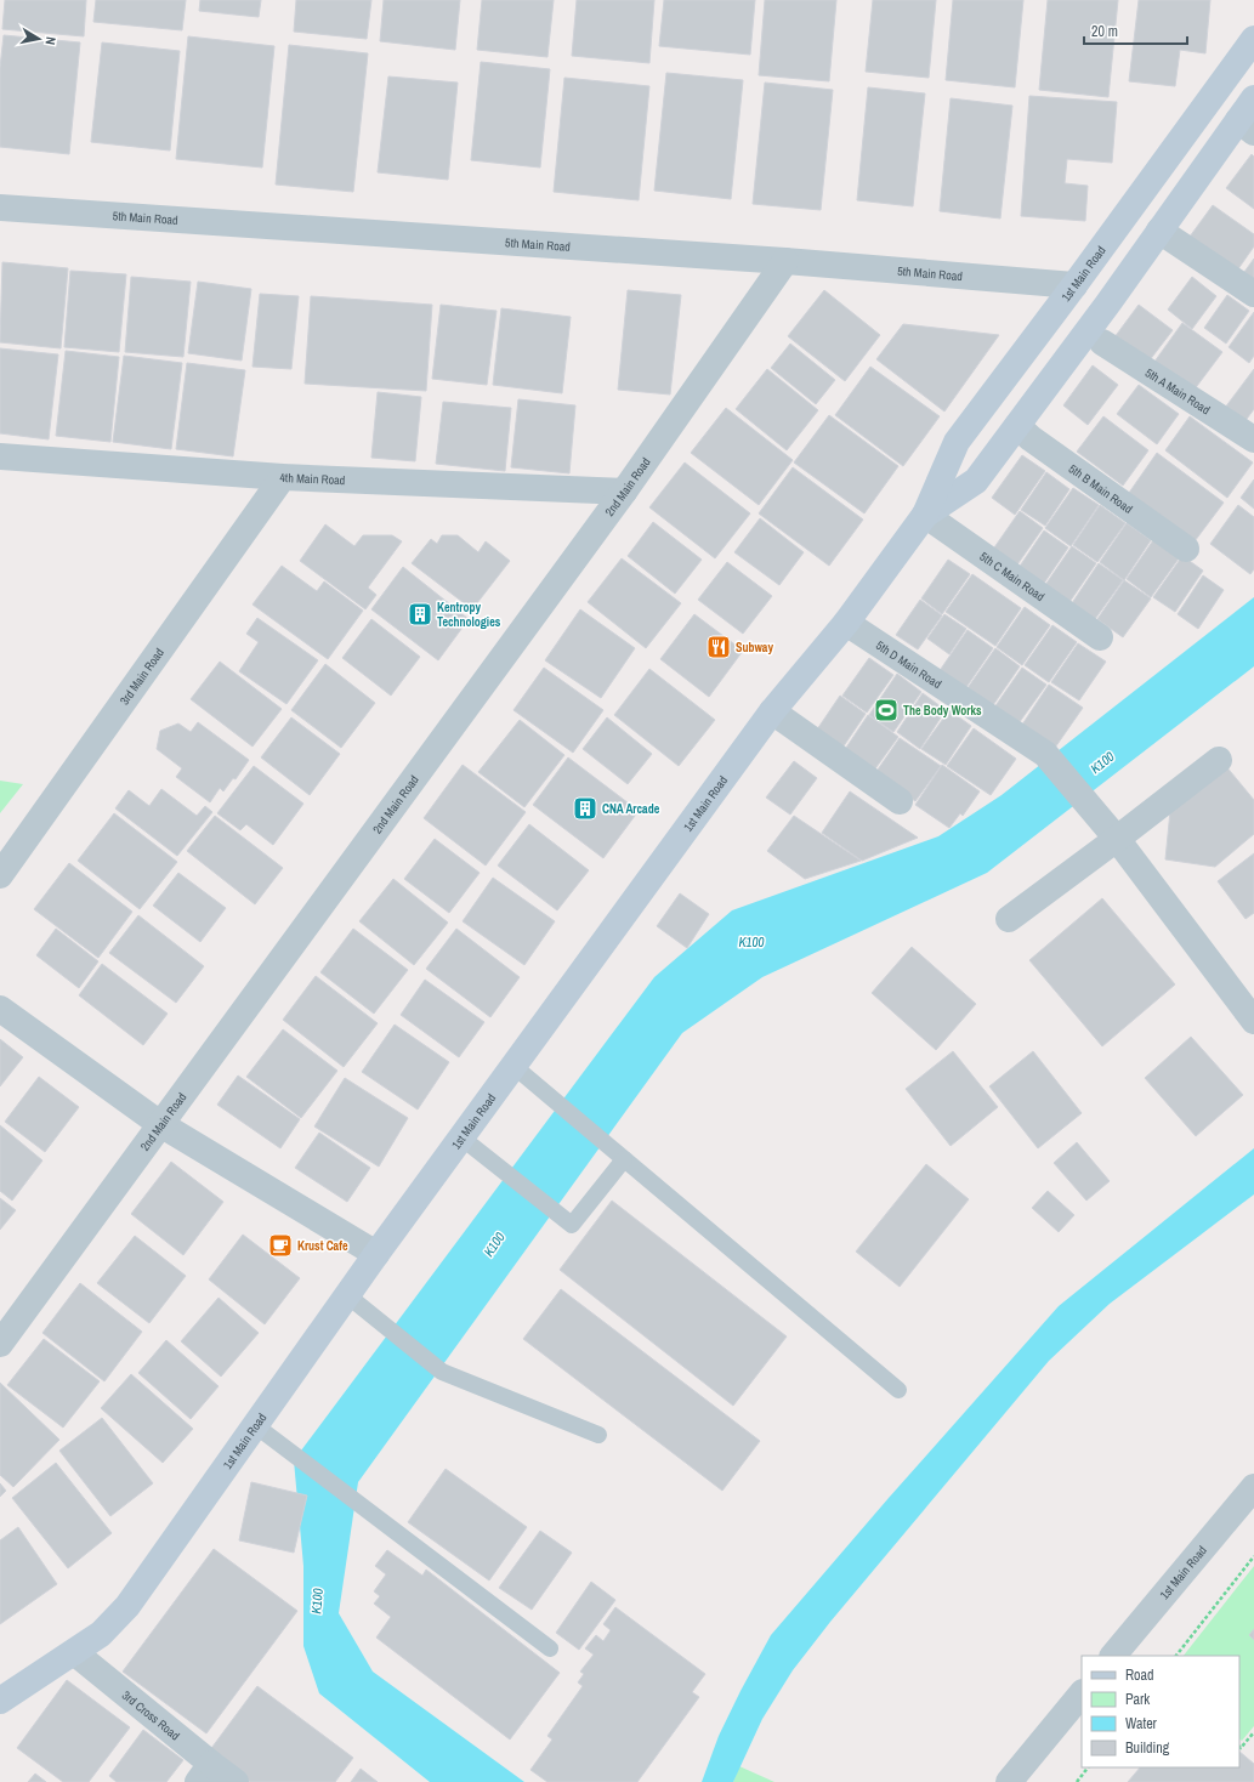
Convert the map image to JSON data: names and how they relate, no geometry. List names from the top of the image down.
{
  "streets": {
    "street": [
      "5th Main Road",
      "1st Main Road",
      "5th A Main Road",
      "4th Main Road",
      "2nd Main Road",
      "5th B Main Road",
      "5th C Main Road",
      "5th D Main Road",
      "3rd Main Road",
      "3rd Cross Road"
    ]
  },
  "crossings": [
    ["5th Main Road", "1st Main Road"],
    ["5th Main Road", "2nd Main Road"],
    ["1st Main Road", "5th B Main Road"],
    ["1st Main Road", "5th C Main Road"],
    ["1st Main Road", "5th D Main Road"],
    ["1st Main Road", "3rd Cross Road"],
    ["4th Main Road", "2nd Main Road"],
    ["4th Main Road", "3rd Main Road"]
  ],
  "water": ["K100"],
  "places": {
    "building": ["Kentropy Technologies", "CNA Arcade"],
    "restaurant": ["Subway"],
    "sports": ["The Body Works"],
    "cafe": ["Krust Cafe"]
  },
  "legend": [
    "Road",
    "Park",
    "Water",
    "Building"
  ],
  "scale_bar": "20 m",
  "north": "right"
}
